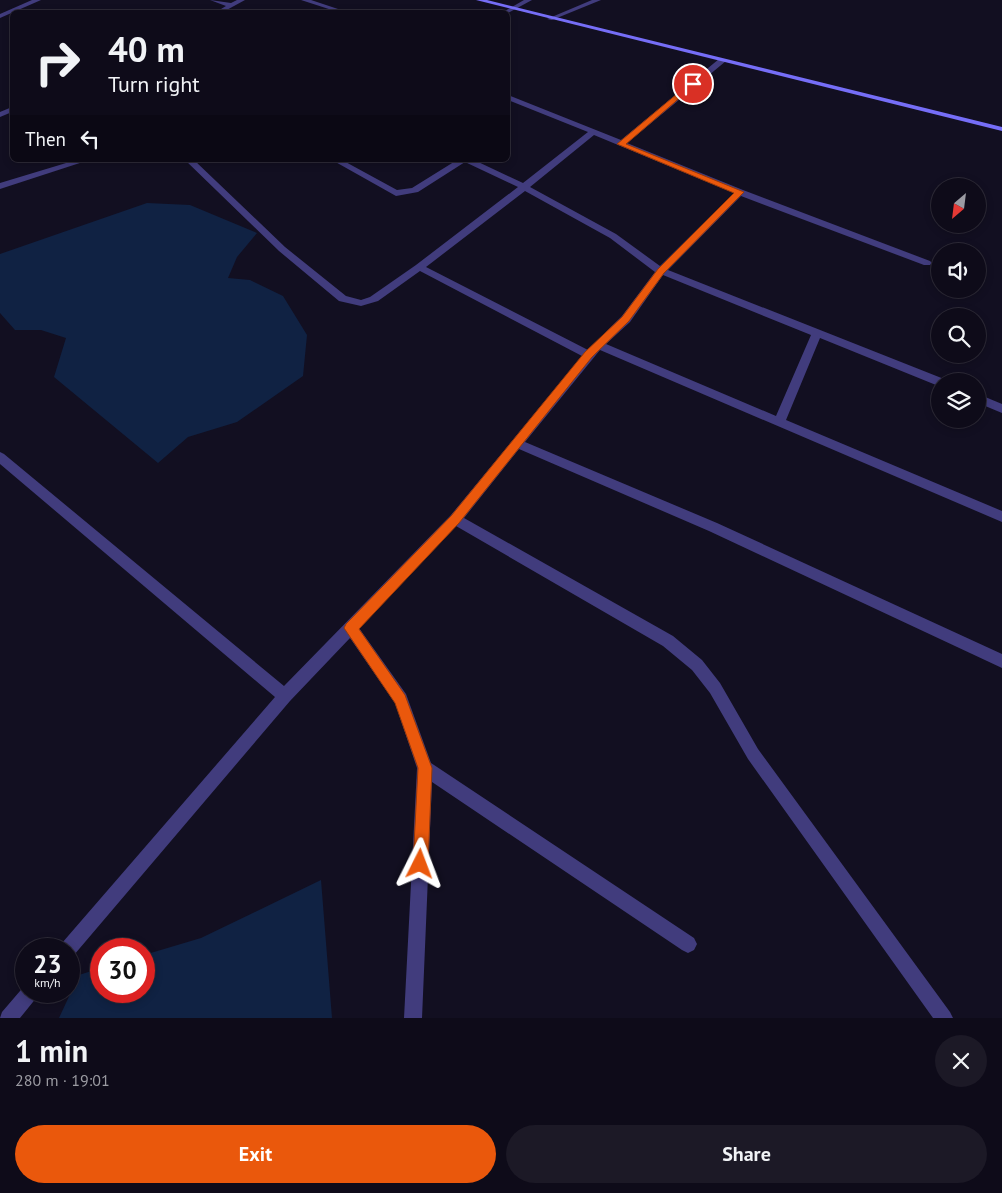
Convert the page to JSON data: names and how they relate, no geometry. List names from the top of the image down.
{
  "north": "bottom left",
  "page": {
    "turn": ["40 m", "Turn right"],
    "then": "Then",
    "speed": "23 km/h",
    "limit": "30",
    "heading": ["1 min", "280 m · 19:01"],
    "buttons": ["Exit", "Share"]
  }
}
